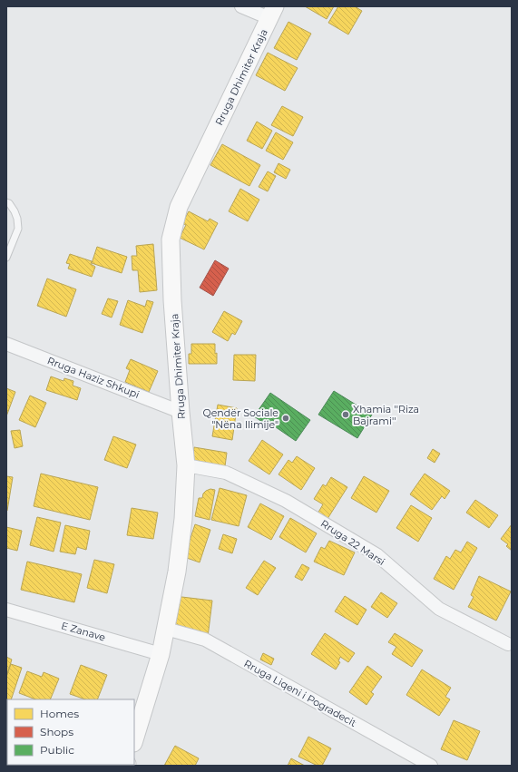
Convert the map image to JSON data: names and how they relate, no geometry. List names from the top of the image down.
{
  "streets": {
    "street": [
      "Rruga Dhimiter Kraja",
      "Rruga Haziz Shkupi",
      "Rruga 22 Marsi",
      "E Zanave",
      "Rruga Liqeni i Pogradecit"
    ]
  },
  "crossings": [
    ["Rruga Dhimiter Kraja", "Rruga Haziz Shkupi"],
    ["Rruga Dhimiter Kraja", "Rruga 22 Marsi"],
    ["Rruga Dhimiter Kraja", "E Zanave"],
    ["Rruga Dhimiter Kraja", "Rruga Liqeni i Pogradecit"]
  ],
  "places": ["Xhamia ''Riza Bajrami''", "Qendër Sociale \"Nëna Ilimije\""],
  "legend": ["Homes", "Shops", "Public"]
}
